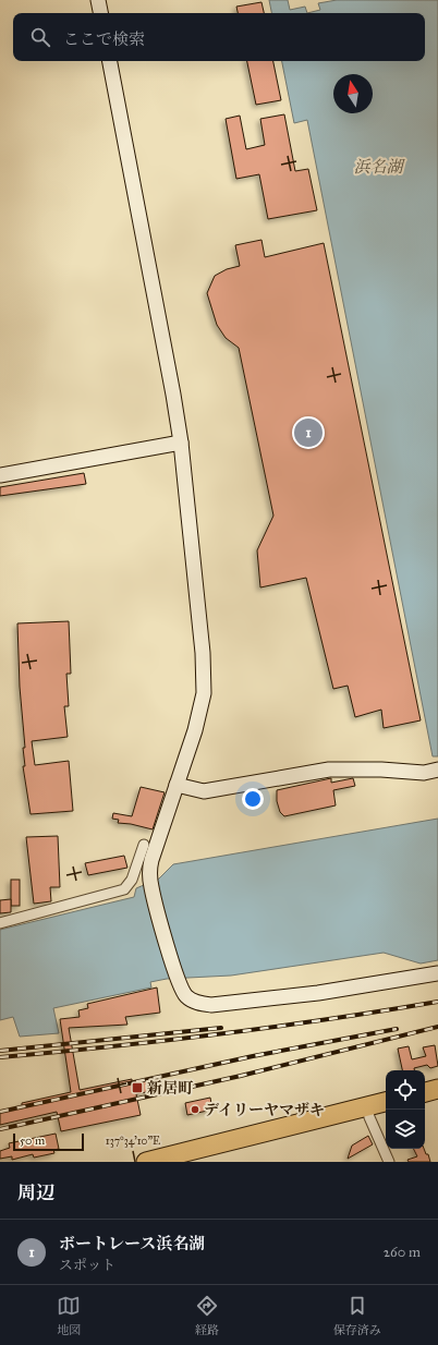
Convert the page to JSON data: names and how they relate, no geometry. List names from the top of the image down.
{
  "water": ["浜名湖"],
  "places": {
    "transit": ["新居町"],
    "other": ["デイリーヤマザキ"]
  },
  "scale_bar": "50 m",
  "north": "top",
  "page": {
    "search": "ここで検索",
    "pins": "1",
    "scale": "50 m",
    "heading": "周辺",
    "list": [
      {
        "mark": "1",
        "name": "ボートレース浜名湖",
        "note": "スポット",
        "value": "260 m"
      }
    ],
    "nav": ["地図", "経路", "保存済み"]
  },
  "coordinates": ["137°34'10\"E"]
}
